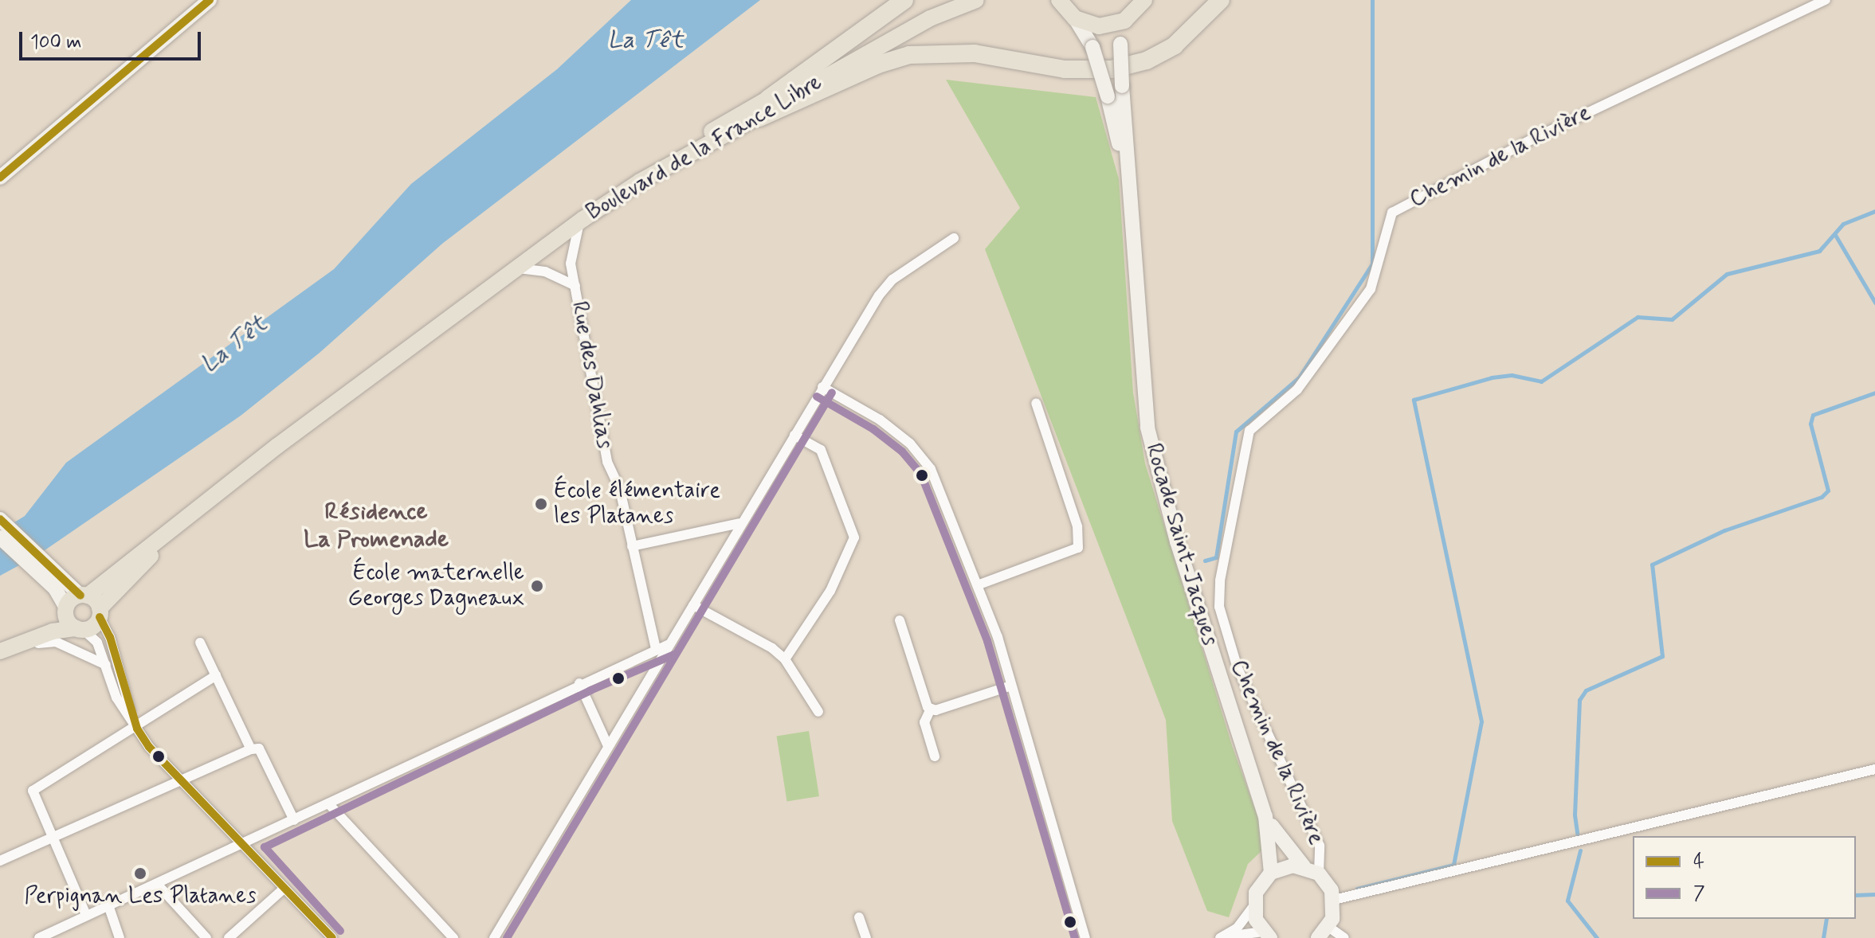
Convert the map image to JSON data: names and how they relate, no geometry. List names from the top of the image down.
{
  "streets": {
    "main road": ["Boulevard de la France Libre", "Rocade Saint-Jacques"],
    "street": ["Chemin de la Rivière", "Rue des Dahlias"]
  },
  "crossings": [
    ["Boulevard de la France Libre", "Rue des Dahlias"]
  ],
  "districts": ["Résidence La Promenade"],
  "water": ["La Têt"],
  "places": ["École élémentaire les Platanes", "École maternelle Georges Dagneaux", "Perpignan Les Platanes"],
  "lines": ["transit line 4", "transit line 7"],
  "legend": ["4", "7"],
  "scale_bar": "100 m"
}
